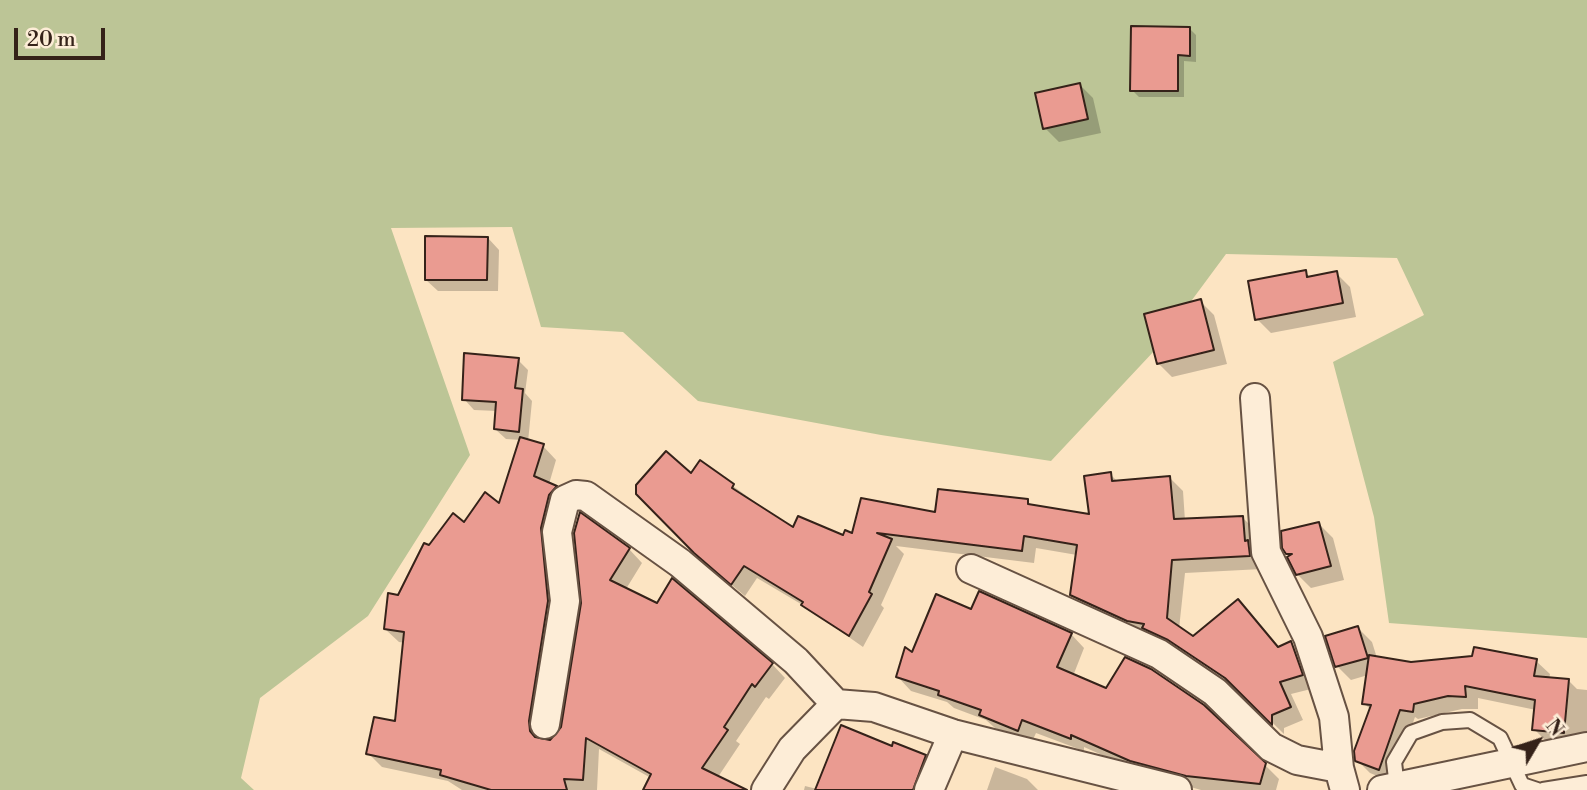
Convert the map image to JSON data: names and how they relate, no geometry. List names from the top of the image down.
{
  "scale_bar": "20 m",
  "north": "top right"
}
